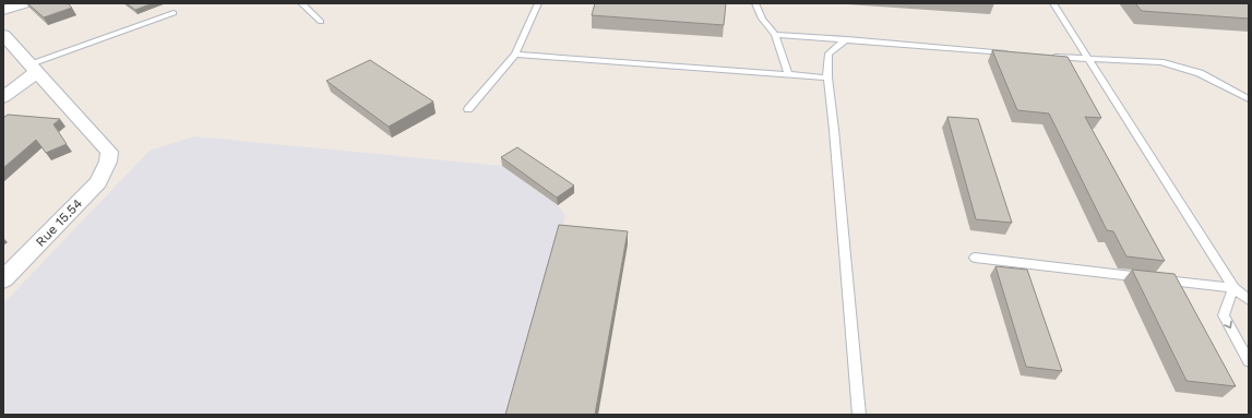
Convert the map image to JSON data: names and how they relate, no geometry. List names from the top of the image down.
{
  "streets": {
    "street": ["Rue 15.54"]
  }
}
